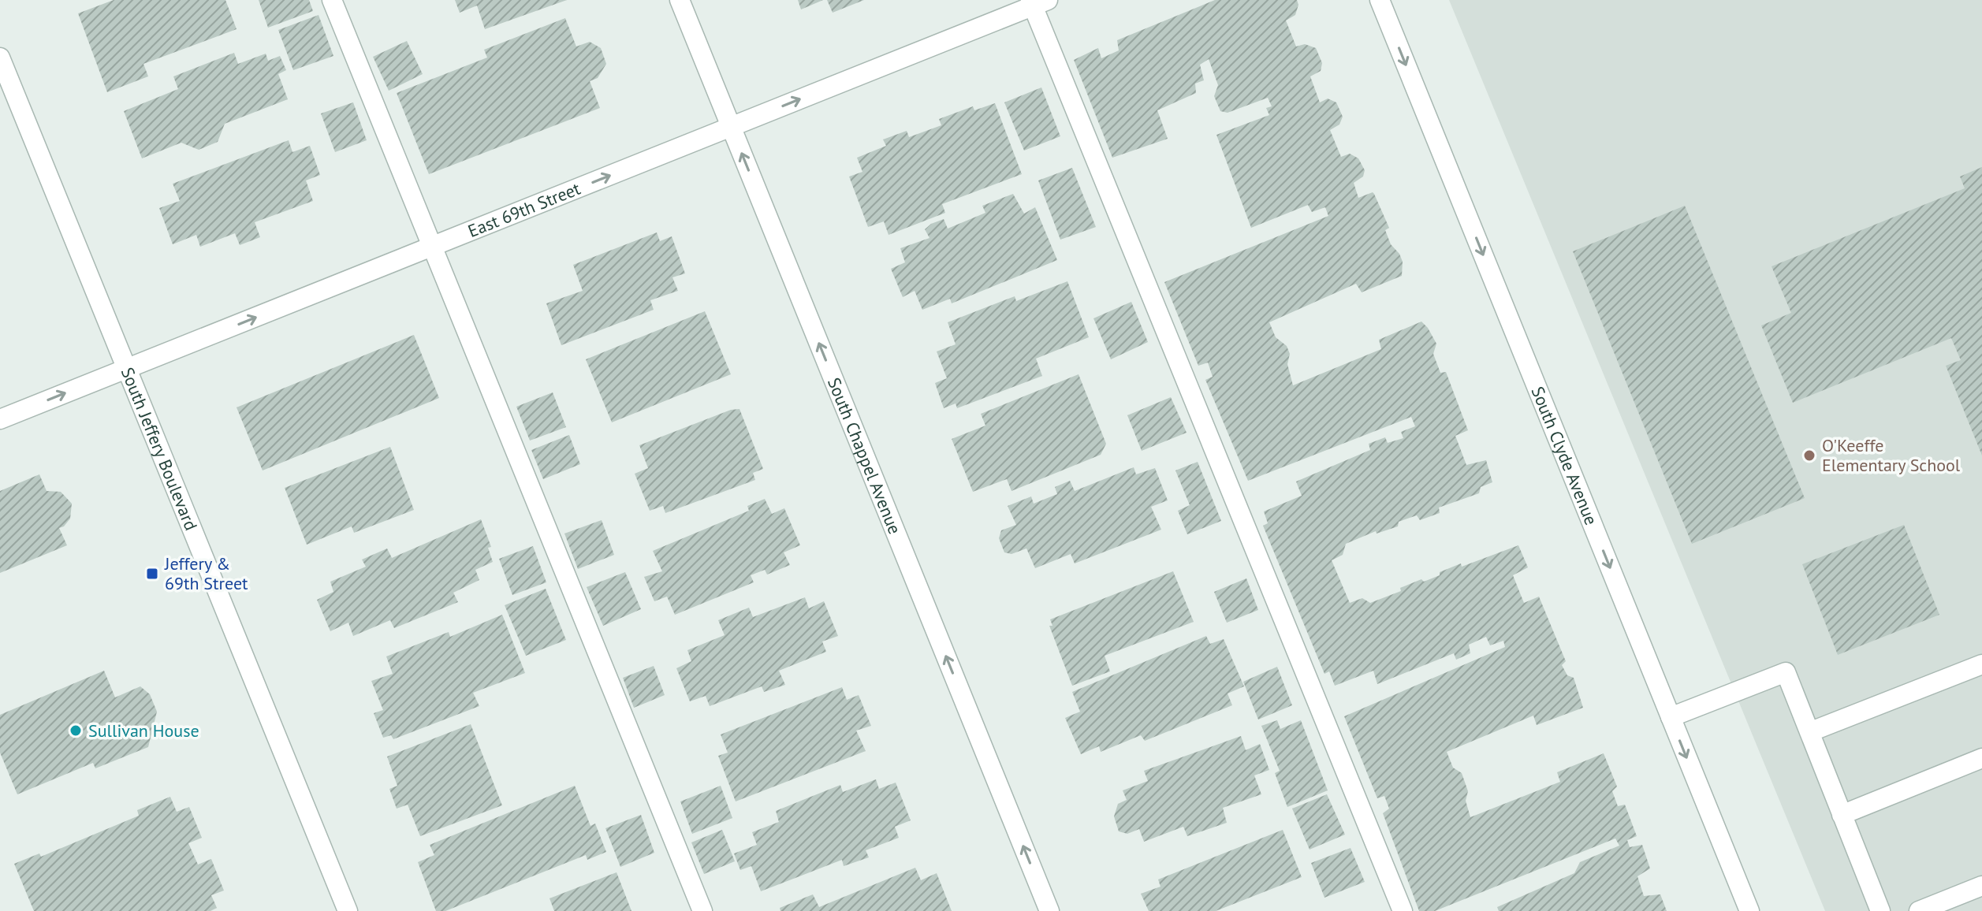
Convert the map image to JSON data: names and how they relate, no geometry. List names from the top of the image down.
{
  "streets": {
    "street": [
      "East 69th Street",
      "South Jeffery Boulevard",
      "South Chappel Avenue",
      "South Clyde Avenue"
    ]
  },
  "crossings": [
    ["East 69th Street", "South Jeffery Boulevard"],
    ["East 69th Street", "South Chappel Avenue"]
  ],
  "one_way": ["East 69th Street", "South Chappel Avenue", "South Clyde Avenue"],
  "places": {
    "other": ["O'Keeffe Elementary School", "Sullivan House"],
    "transit": ["Jeffery & 69th Street"]
  }
}
